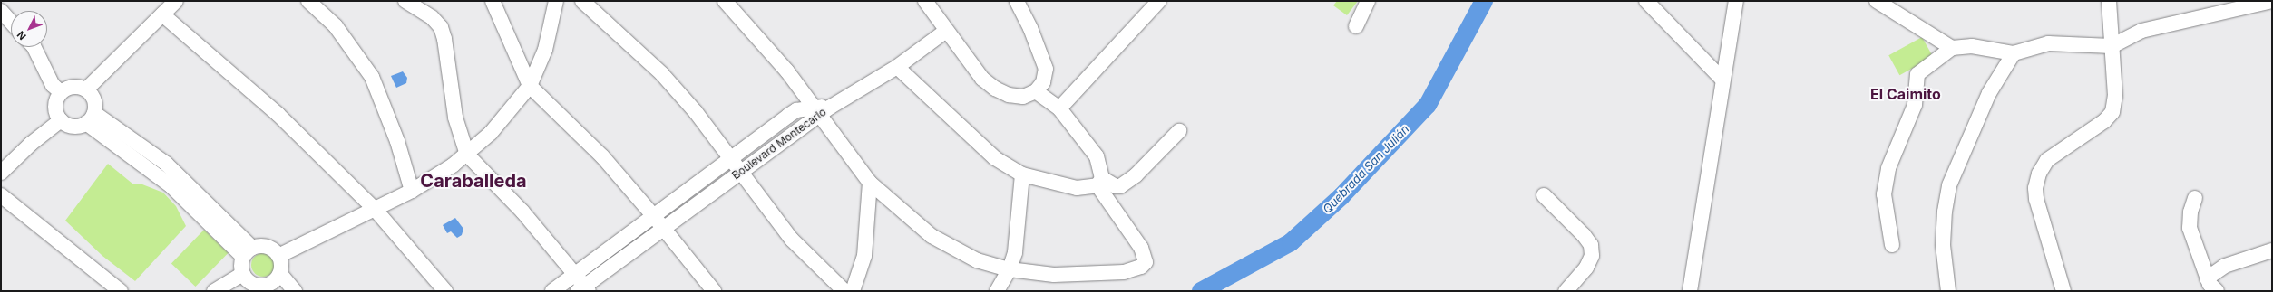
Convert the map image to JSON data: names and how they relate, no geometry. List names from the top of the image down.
{
  "streets": {
    "street": ["Boulevard Montecarlo"]
  },
  "districts": ["El Caimito", "Caraballeda"],
  "water": ["Quebrada San Julián"],
  "north": "bottom left"
}
